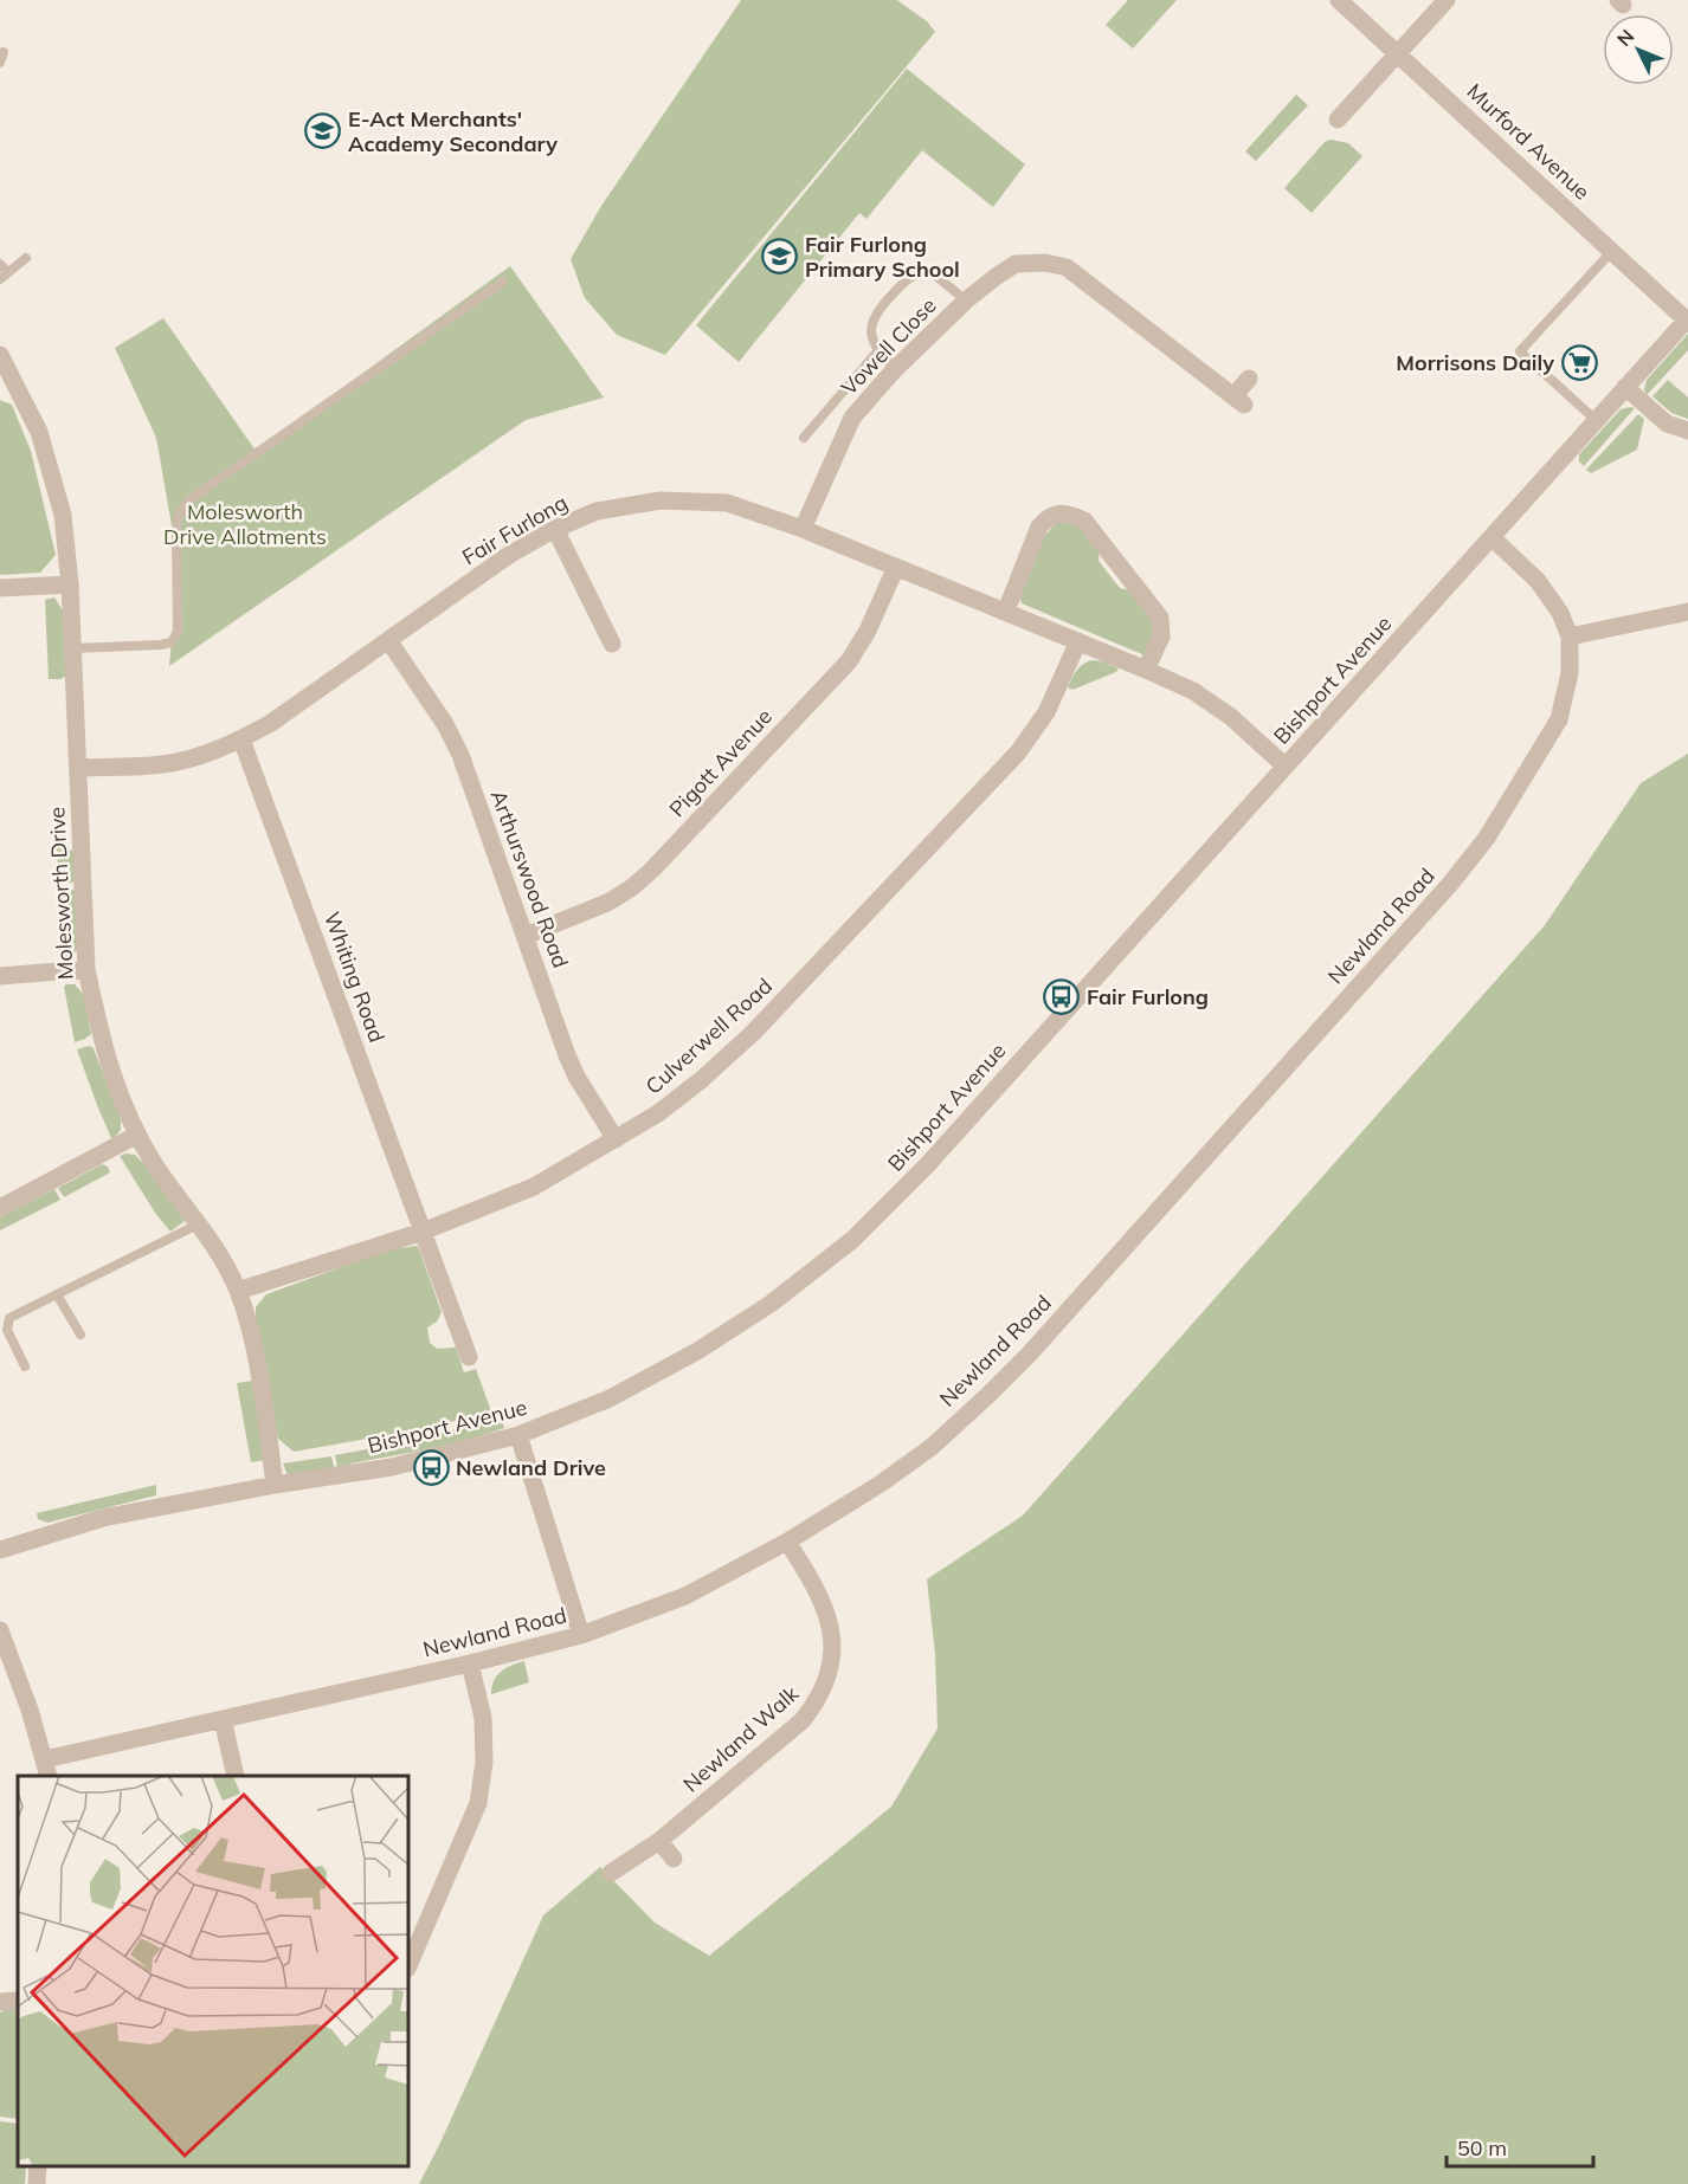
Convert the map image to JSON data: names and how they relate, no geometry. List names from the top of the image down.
{
  "streets": {
    "street": [
      "Murford Avenue",
      "Vowell Close",
      "Fair Furlong",
      "Bishport Avenue",
      "Pigott Avenue",
      "Arthurswood Road",
      "Molesworth Drive",
      "Newland Road",
      "Whiting Road",
      "Culverwell Road",
      "Newland Walk"
    ]
  },
  "crossings": [
    ["Murford Avenue", "Bishport Avenue"],
    ["Vowell Close", "Fair Furlong"],
    ["Fair Furlong", "Bishport Avenue"],
    ["Fair Furlong", "Pigott Avenue"],
    ["Fair Furlong", "Arthurswood Road"],
    ["Fair Furlong", "Molesworth Drive"],
    ["Fair Furlong", "Whiting Road"],
    ["Fair Furlong", "Culverwell Road"],
    ["Bishport Avenue", "Molesworth Drive"],
    ["Bishport Avenue", "Newland Road"],
    ["Pigott Avenue", "Arthurswood Road"],
    ["Arthurswood Road", "Culverwell Road"],
    ["Molesworth Drive", "Culverwell Road"],
    ["Newland Road", "Newland Walk"],
    ["Whiting Road", "Culverwell Road"]
  ],
  "parks": ["Molesworth Drive Allotments"],
  "places": {
    "school or university": ["E-Act Merchants' Academy Secondary", "Fair Furlong Primary School"],
    "supermarket": ["Morrisons Daily"],
    "bus stop": ["Fair Furlong", "Newland Drive"]
  },
  "scale_bar": "50 m",
  "north": "top left"
}
